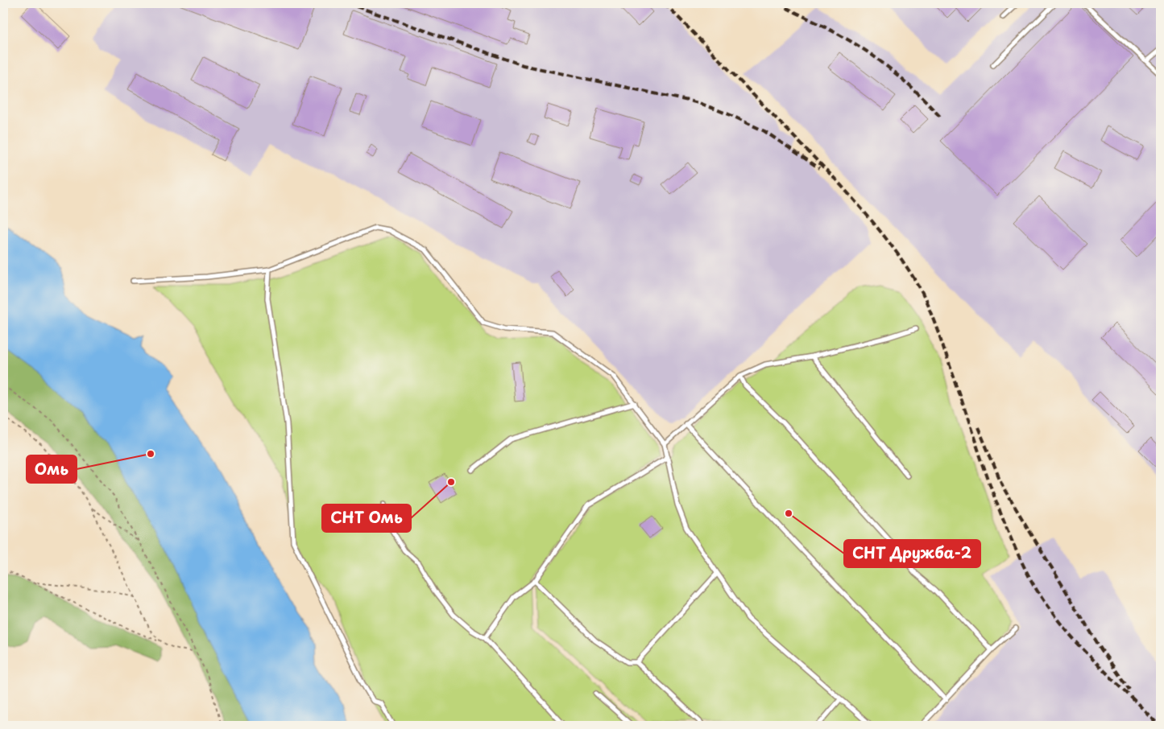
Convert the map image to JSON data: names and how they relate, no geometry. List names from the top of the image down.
{
  "places": ["Омь", "СНТ Омь", "СНТ Дружба-2"]
}
